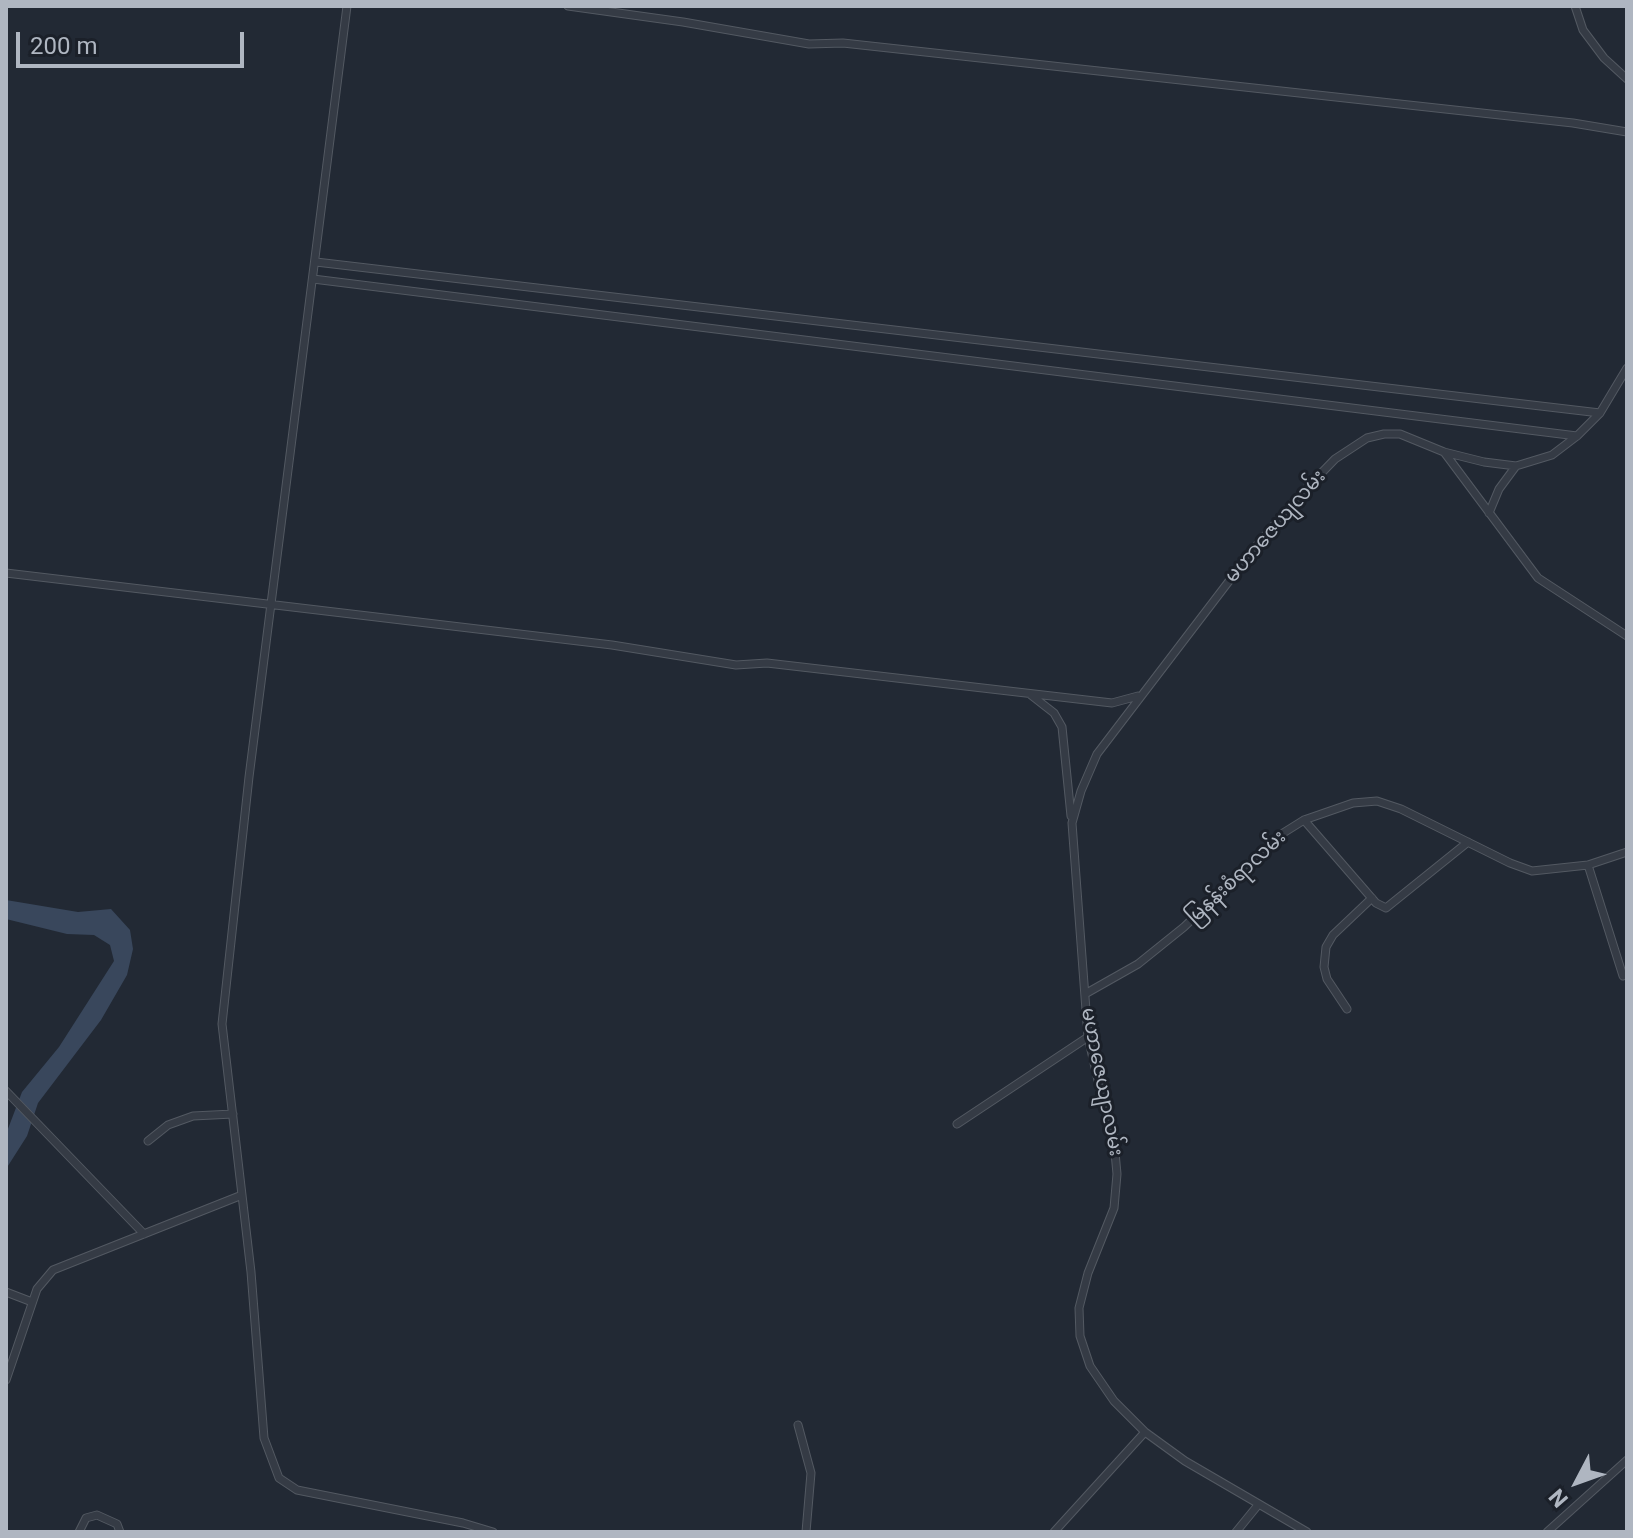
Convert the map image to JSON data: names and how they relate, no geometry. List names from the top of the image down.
{
  "streets": {
    "street": ["မဟာဇေယျလမ်း", "မြနန်းစံရာလမ်း", "မဟာဇေယျာလမ်း"]
  },
  "crossings": [
    ["မဟာဇေယျလမ်း", "မဟာဇေယျာလမ်း"],
    ["မြနန်းစံရာလမ်း", "မဟာဇေယျာလမ်း"]
  ],
  "scale_bar": "200 m",
  "north": "bottom left"
}
